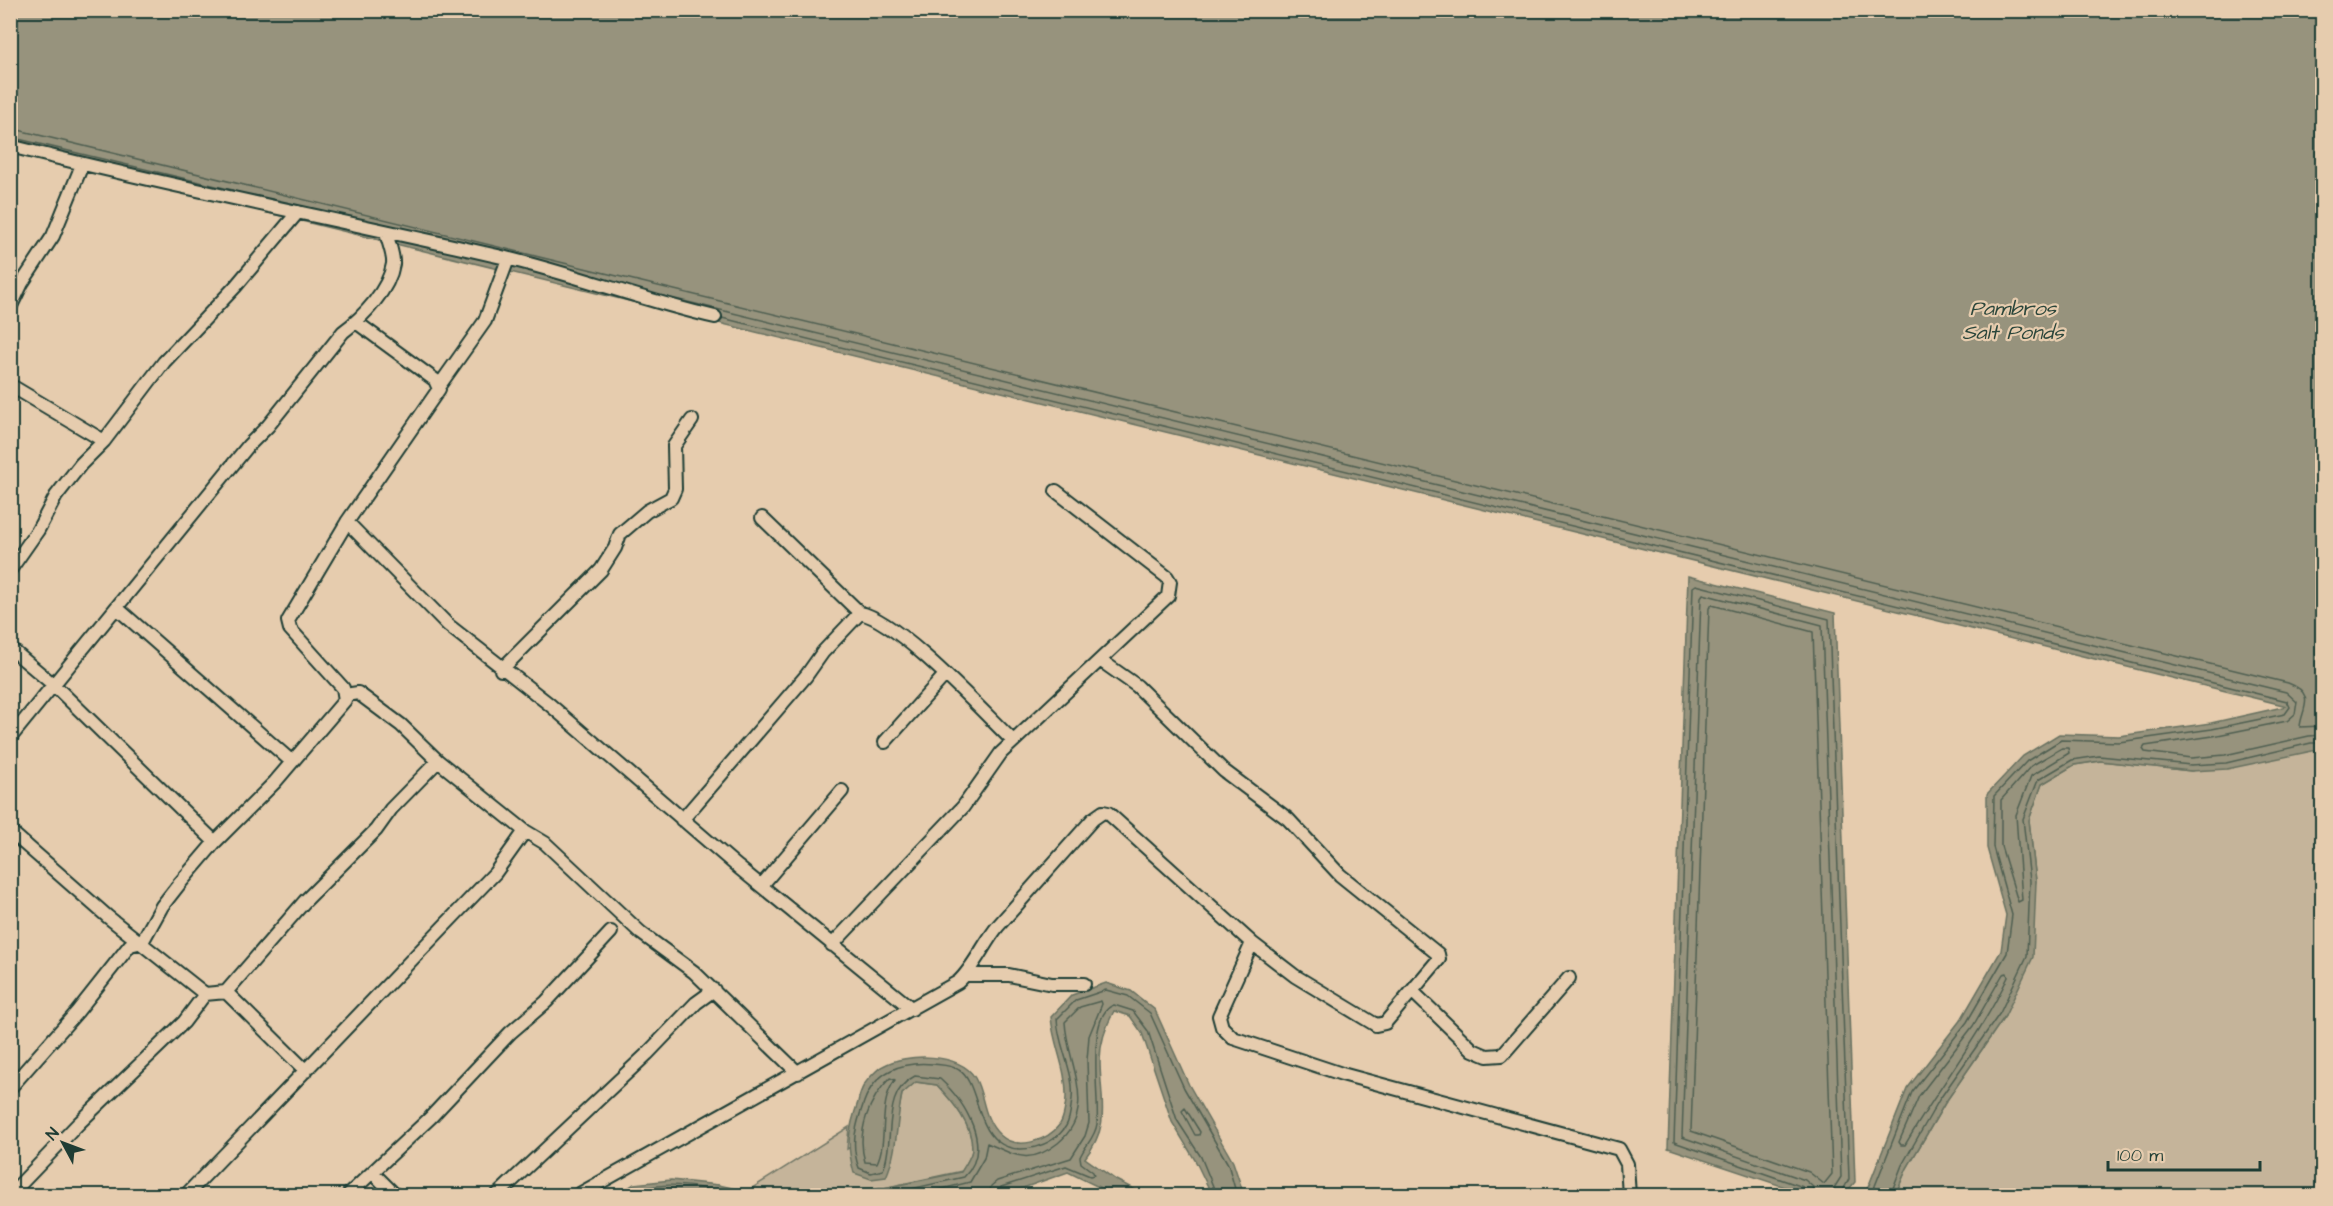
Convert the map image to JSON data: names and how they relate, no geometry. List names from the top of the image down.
{
  "water": ["Pambros Salt Ponds"],
  "scale_bar": "100 m",
  "north": "top left"
}
